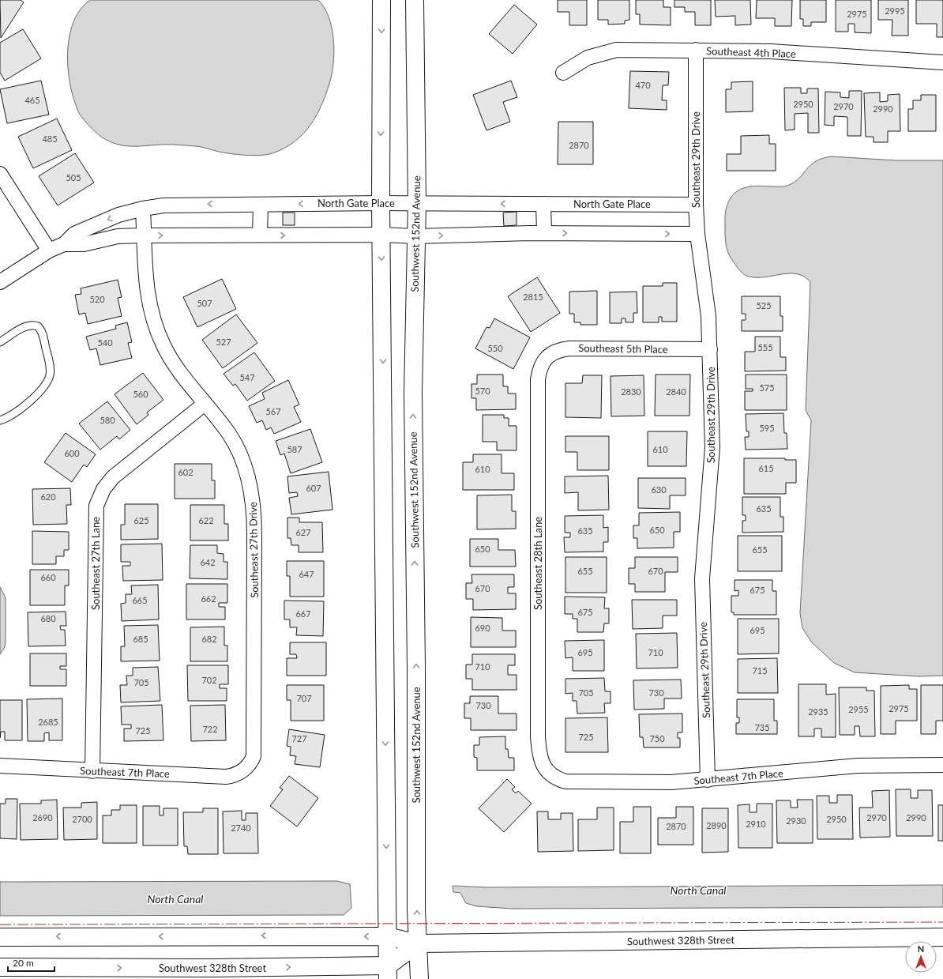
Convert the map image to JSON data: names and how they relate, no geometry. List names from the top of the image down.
{
  "streets": {
    "street": [
      "Southeast 4th Place",
      "Southeast 29th Drive",
      "North Gate Place",
      "Southwest 152nd Avenue",
      "Southeast 5th Place",
      "Southeast 27th Drive",
      "Southeast 27th Lane",
      "Southeast 28th Lane",
      "Southeast 7th Place",
      "Southwest 328th Street"
    ]
  },
  "crossings": [
    ["Southeast 4th Place", "Southeast 29th Drive"],
    ["Southeast 29th Drive", "North Gate Place"],
    ["Southeast 29th Drive", "Southeast 5th Place"],
    ["Southeast 29th Drive", "Southeast 7th Place"],
    ["North Gate Place", "Southwest 152nd Avenue"],
    ["North Gate Place", "Southeast 27th Drive"],
    ["Southwest 152nd Avenue", "Southwest 328th Street"],
    ["Southeast 5th Place", "Southeast 28th Lane"],
    ["Southeast 27th Drive", "Southeast 27th Lane"],
    ["Southeast 27th Drive", "Southeast 7th Place"],
    ["Southeast 27th Lane", "Southeast 7th Place"],
    ["Southeast 28th Lane", "Southeast 7th Place"]
  ],
  "water": ["North Canal"],
  "house_numbers": [
    "2995",
    "2975",
    "470",
    "465",
    "2950",
    "2970",
    "2990",
    "485",
    "2870",
    "505",
    "2815",
    "520",
    "507",
    "525",
    "527",
    "540",
    "555",
    "550",
    "547",
    "575",
    "570",
    "2830",
    "2840",
    "560",
    "567",
    "580",
    "595",
    "587",
    "610",
    "600",
    "615",
    "610",
    "602",
    "607",
    "630",
    "620",
    "635",
    "625",
    "622",
    "650",
    "635",
    "627",
    "650",
    "655",
    "642",
    "655",
    "670",
    "647",
    "660",
    "670",
    "675",
    "662",
    "665",
    "675",
    "667",
    "680",
    "690",
    "695",
    "685",
    "682",
    "695",
    "710",
    "710",
    "715",
    "702",
    "705",
    "705",
    "730",
    "707",
    "730",
    "2975",
    "2955",
    "2935",
    "2685",
    "735",
    "722",
    "725",
    "725",
    "727",
    "750",
    "2690",
    "2970",
    "2990",
    "2700",
    "2950",
    "2930",
    "2910",
    "2890",
    "2870",
    "2740"
  ],
  "scale_bar": "20 m",
  "north": "top"
}
